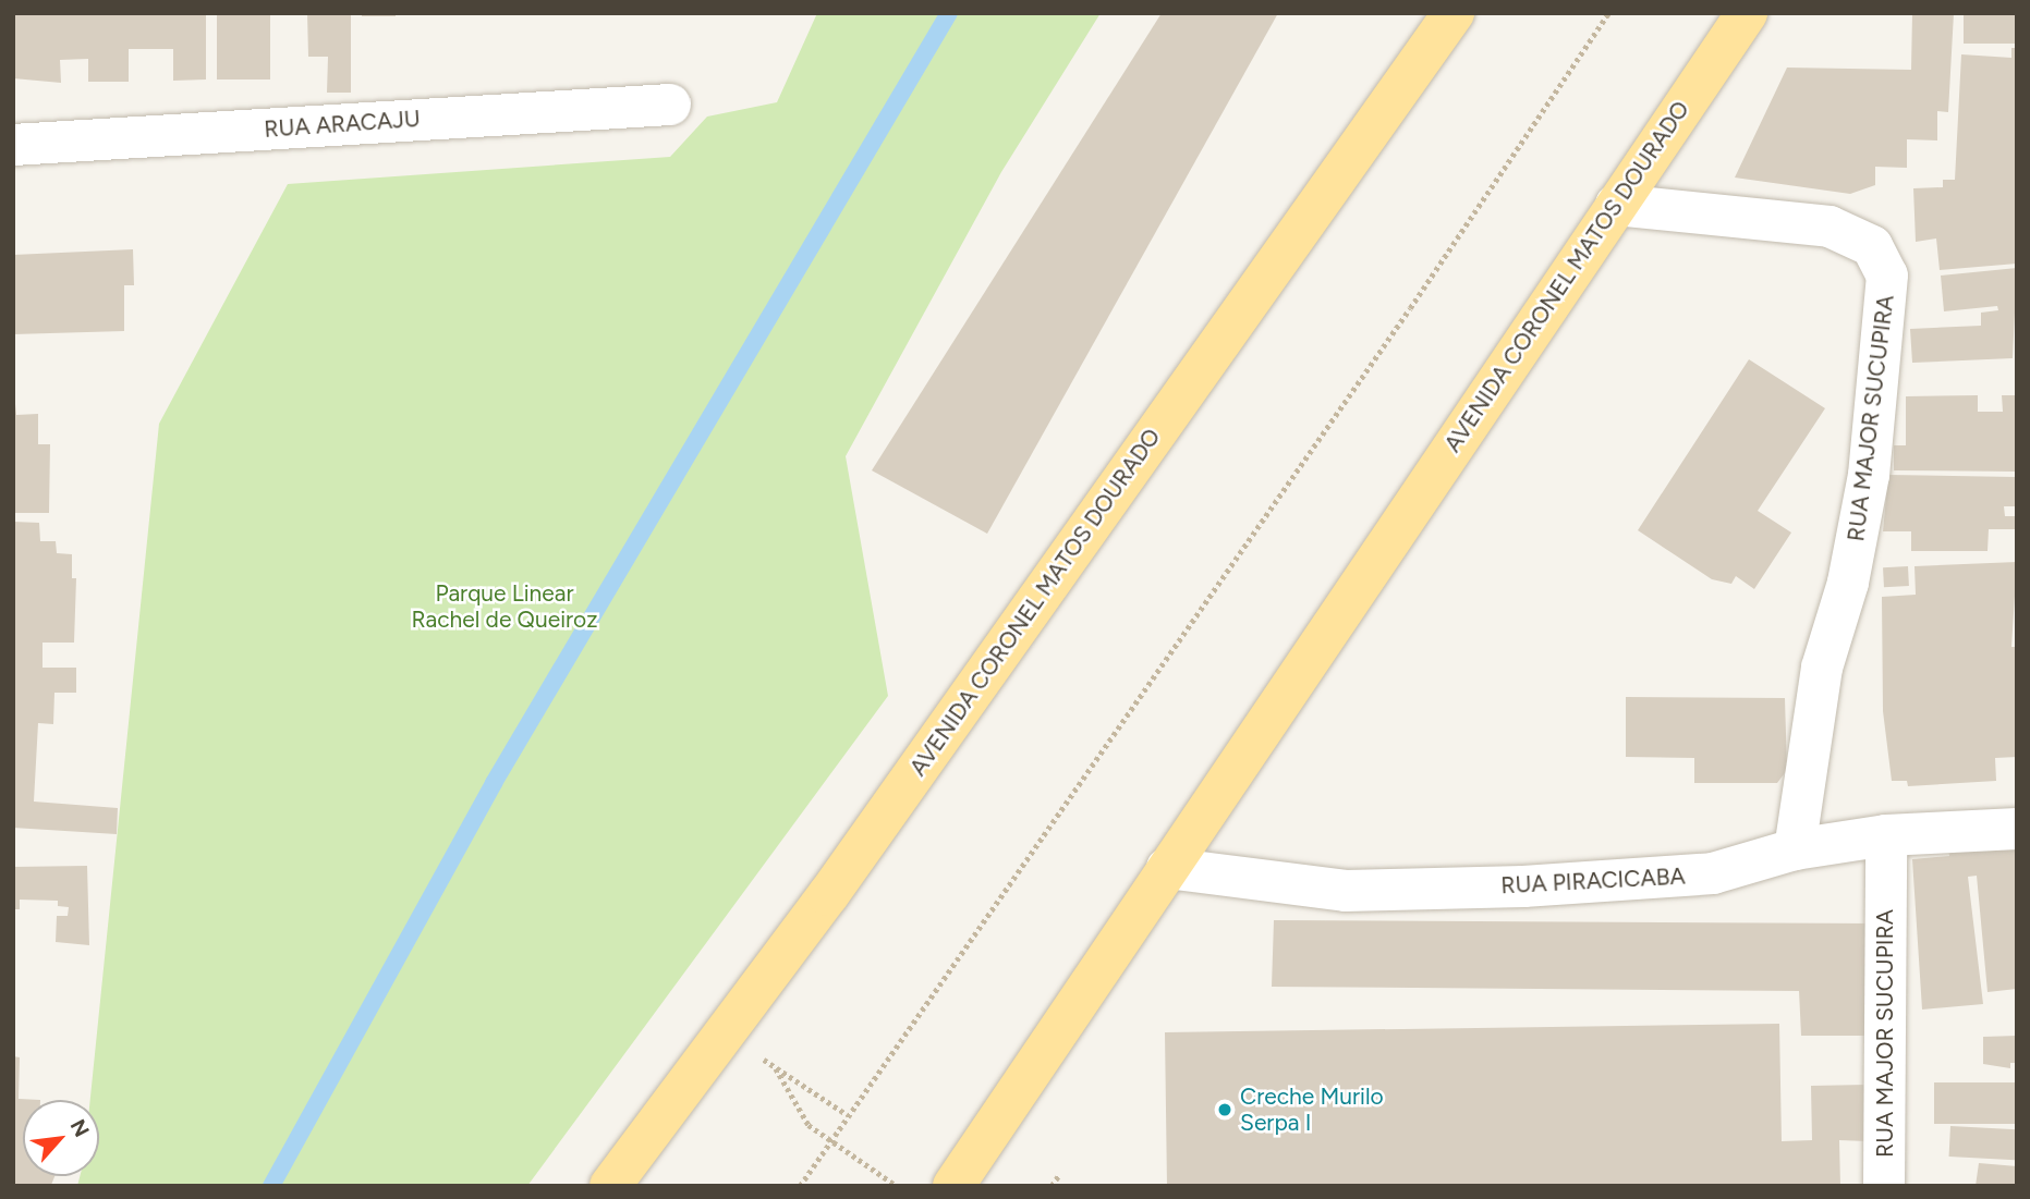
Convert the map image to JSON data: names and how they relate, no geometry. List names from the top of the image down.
{
  "streets": {
    "main road": ["AVENIDA CORONEL MATOS DOURADO"],
    "street": ["RUA ARACAJU", "RUA MAJOR SUCUPIRA", "RUA PIRACICABA"]
  },
  "crossings": [
    ["AVENIDA CORONEL MATOS DOURADO", "RUA MAJOR SUCUPIRA"],
    ["AVENIDA CORONEL MATOS DOURADO", "RUA PIRACICABA"],
    ["RUA MAJOR SUCUPIRA", "RUA PIRACICABA"]
  ],
  "parks": ["Parque Linear Rachel de Queiroz"],
  "places": ["Creche Murilo Serpa I"],
  "north": "top right"
}
